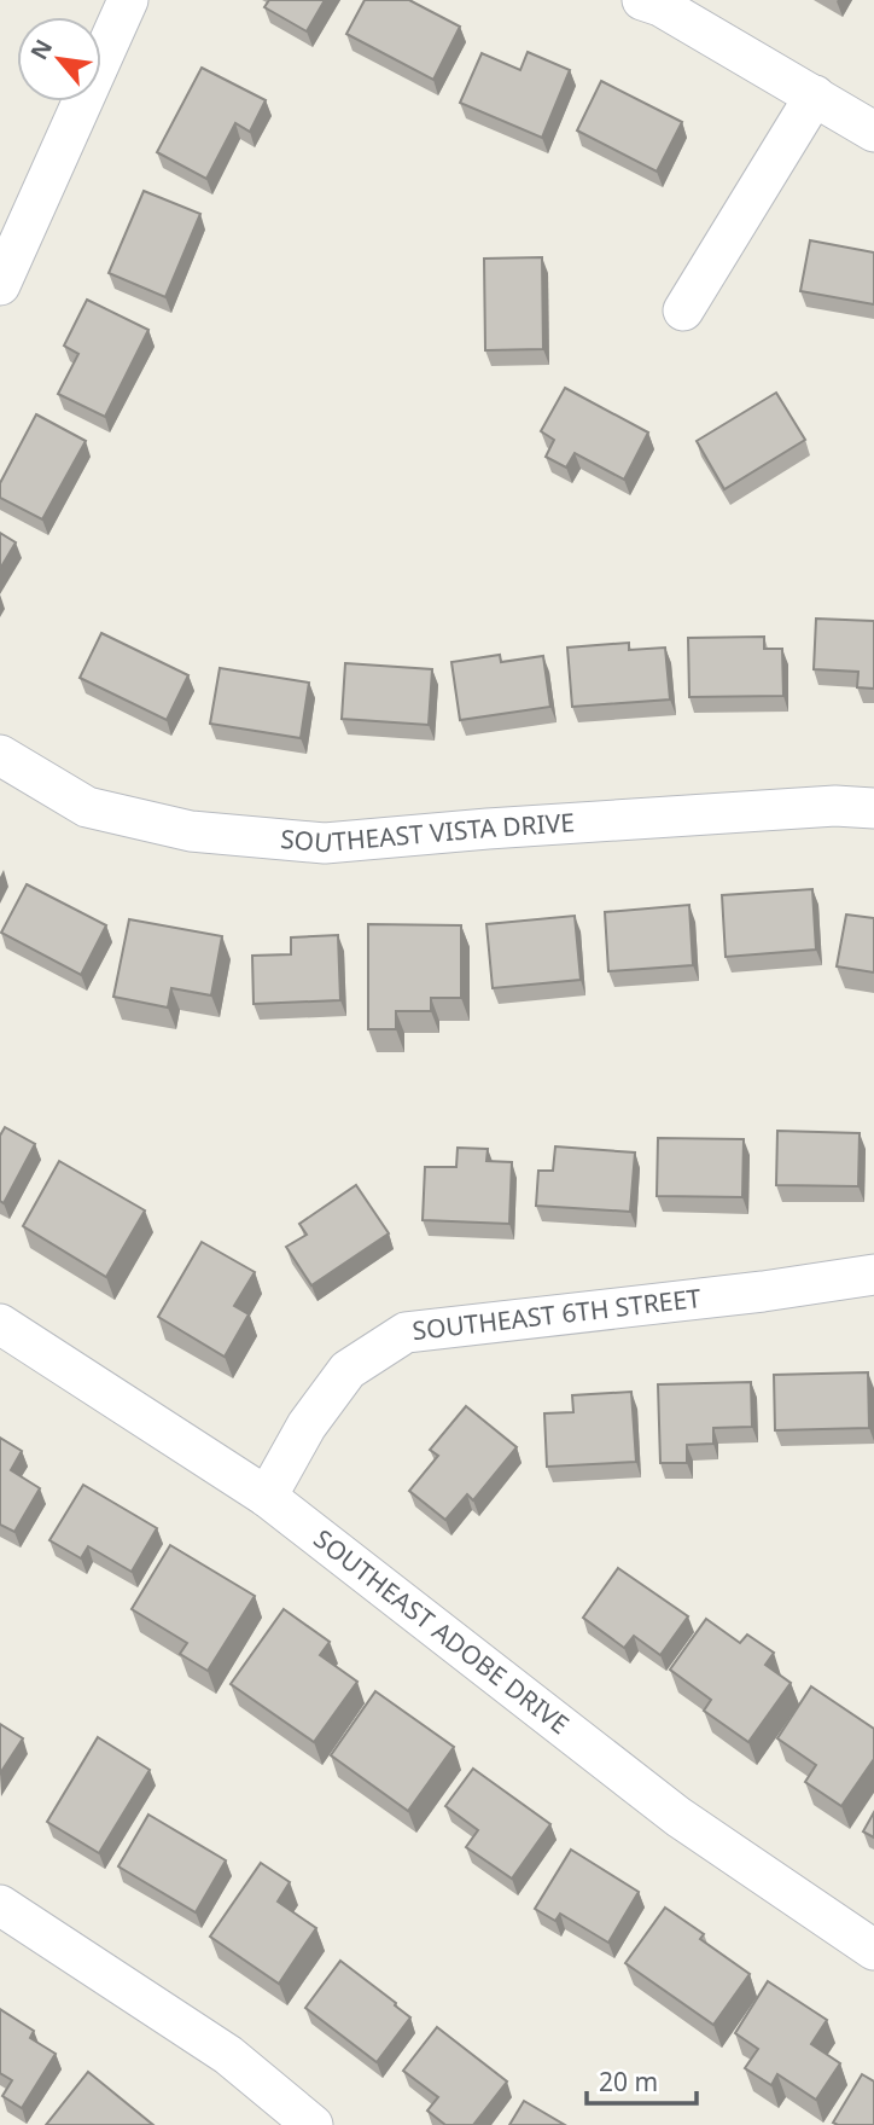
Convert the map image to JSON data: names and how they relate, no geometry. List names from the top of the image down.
{
  "streets": {
    "street": ["SOUTHEAST VISTA DRIVE", "SOUTHEAST 6TH STREET", "SOUTHEAST ADOBE DRIVE"]
  },
  "crossings": [
    ["SOUTHEAST 6TH STREET", "SOUTHEAST ADOBE DRIVE"]
  ],
  "scale_bar": "20 m",
  "north": "top left"
}
